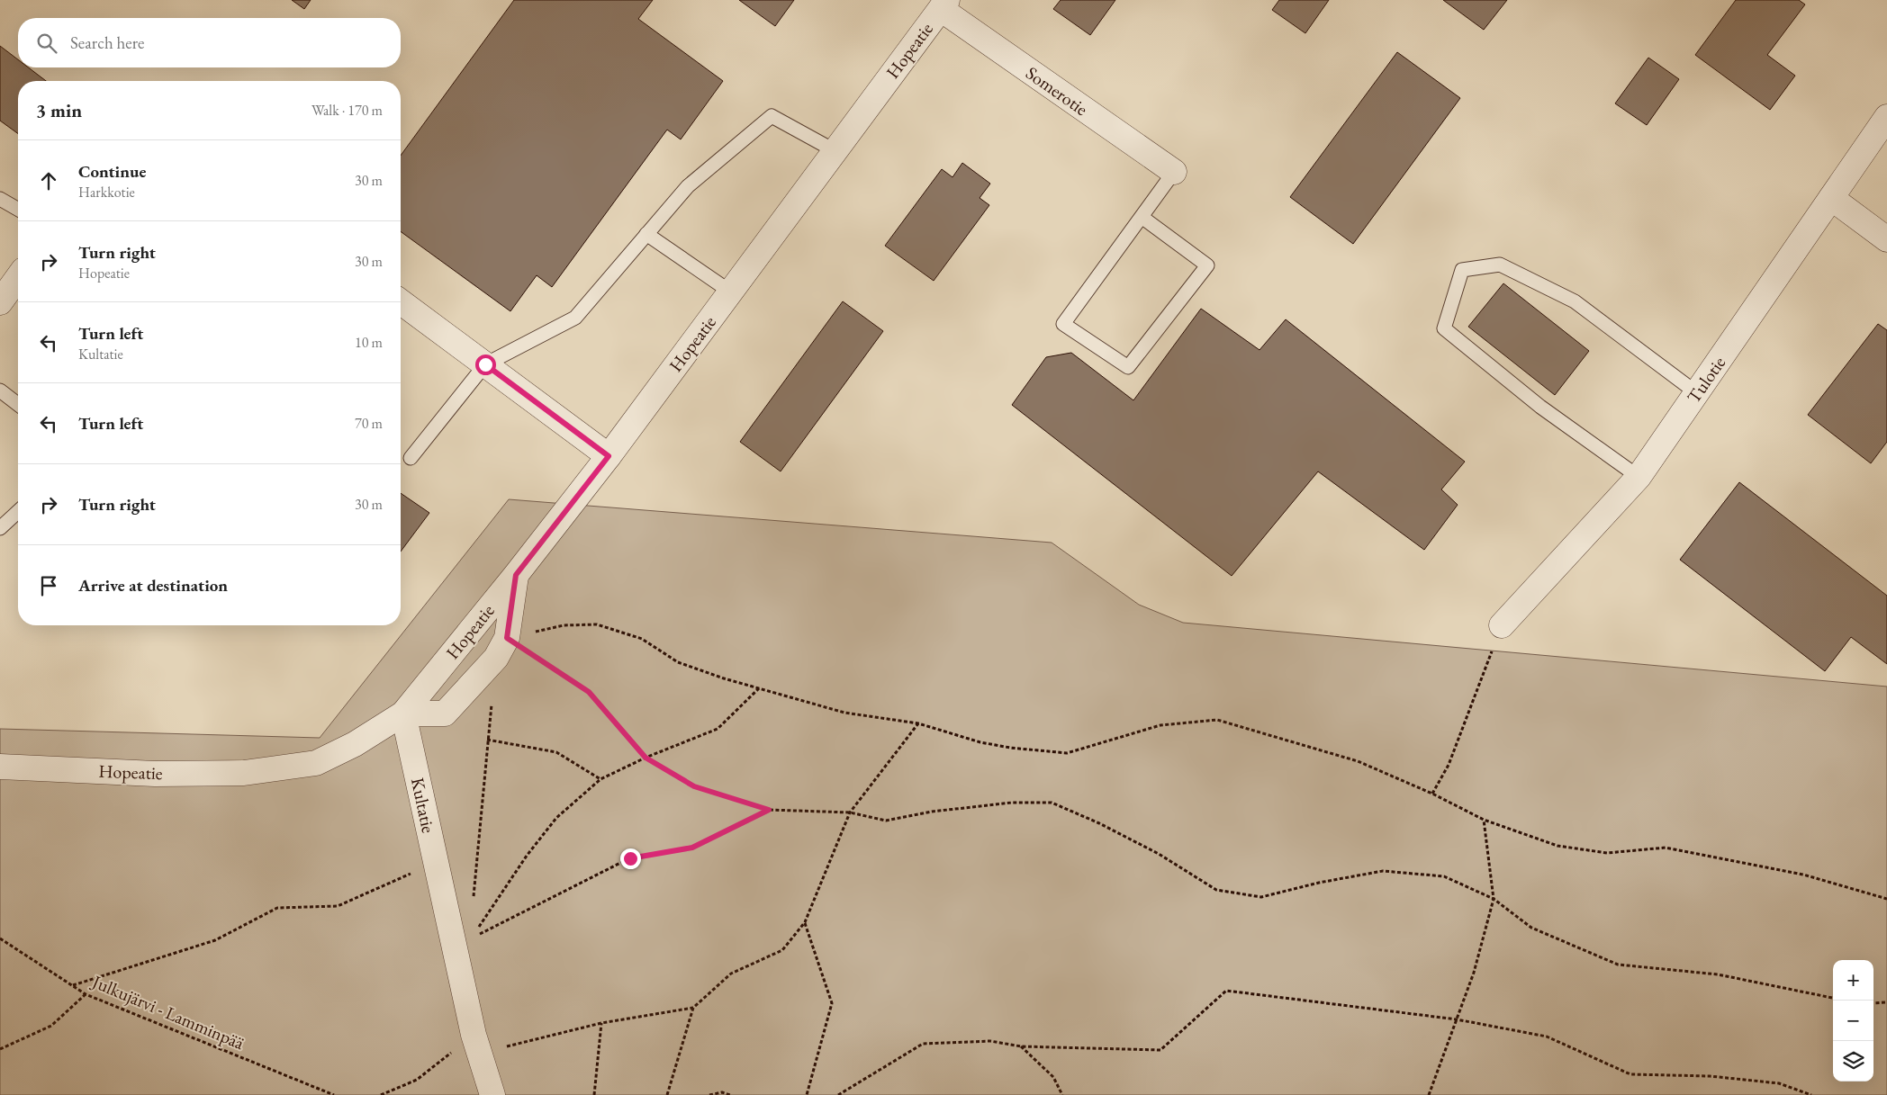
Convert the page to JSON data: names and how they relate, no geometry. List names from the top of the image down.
{
  "streets": {
    "street": [
      "Hopeatie",
      "Somerotie",
      "Tulotie",
      "Kultatie"
    ],
    "path": ["Julkujärvi - Lamminpää"]
  },
  "crossings": [
    ["Hopeatie", "Somerotie"],
    ["Hopeatie", "Kultatie"]
  ],
  "page": {
    "search": "Search here",
    "heading": ["3 min", "Walk · 170 m"],
    "list": [
      ["Continue", "Harkkotie", "30 m"],
      ["Turn right", "Hopeatie", "30 m"],
      ["Turn left", "Kultatie", "10 m"],
      ["Turn left", "70 m"],
      ["Turn right", "30 m"],
      "Arrive at destination"
    ],
    "map_buttons": ["+", "−"]
  }
}
